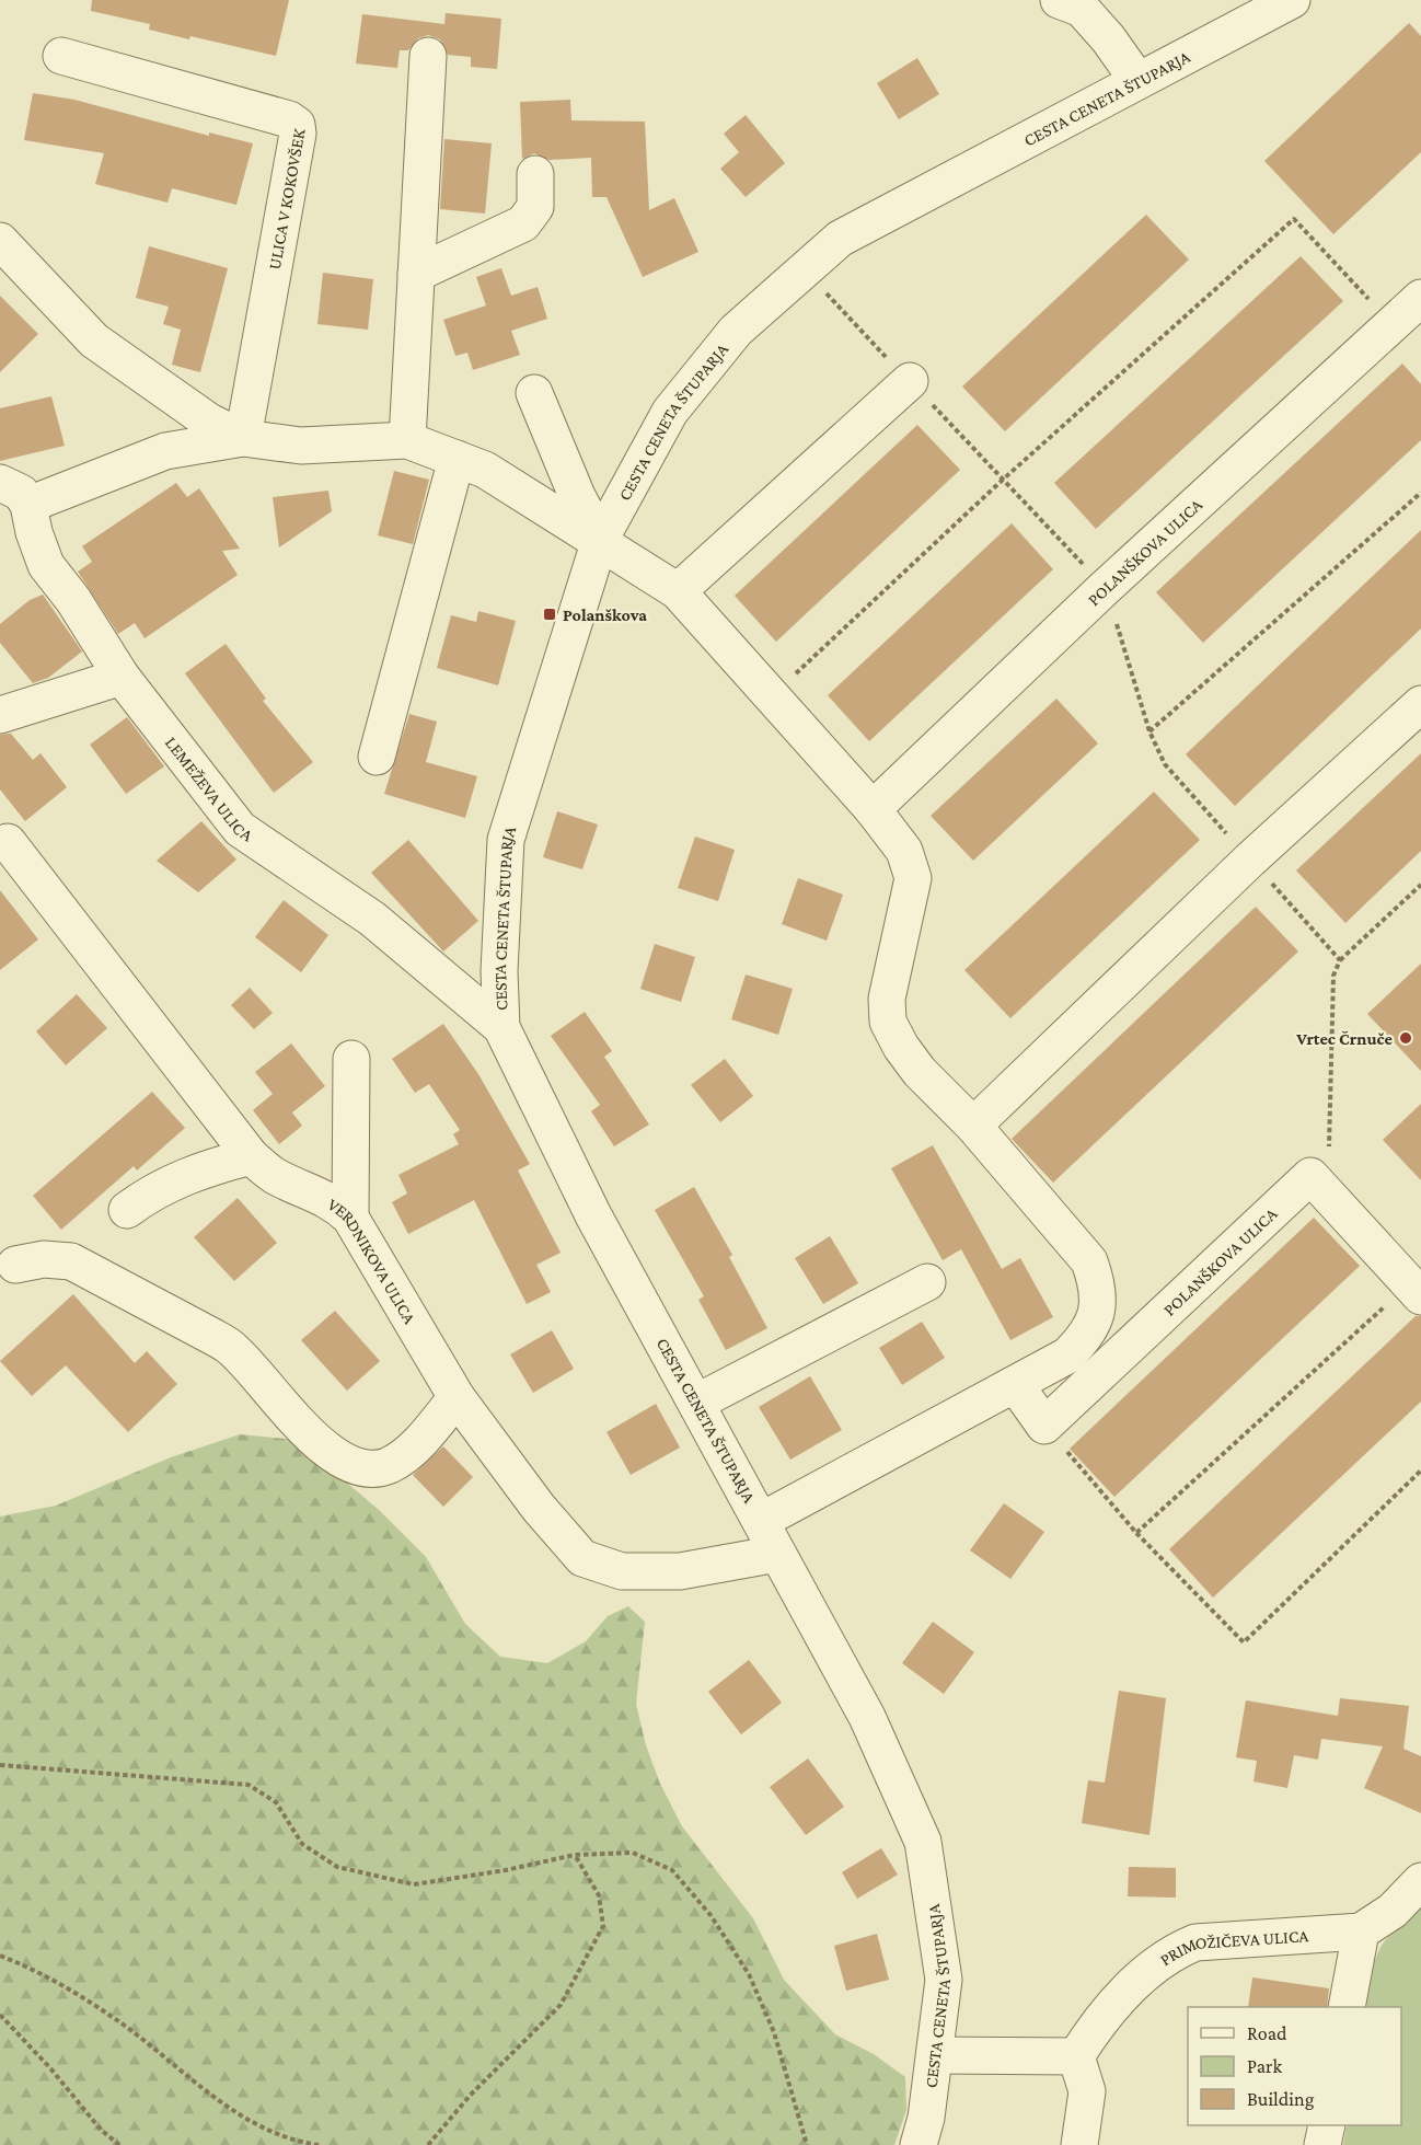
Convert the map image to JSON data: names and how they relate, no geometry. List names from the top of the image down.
{
  "streets": {
    "street": [
      "CESTA CENETA ŠTUPARJA",
      "ULICA V KOKOVŠEK",
      "POLANŠKOVA ULICA",
      "LEMEŽEVA ULICA",
      "VERDNIKOVA ULICA",
      "PRIMOŽIČEVA ULICA"
    ]
  },
  "crossings": [
    ["CESTA CENETA ŠTUPARJA", "LEMEŽEVA ULICA"],
    ["CESTA CENETA ŠTUPARJA", "VERDNIKOVA ULICA"]
  ],
  "places": {
    "transit": ["Polanškova"],
    "other": ["Vrtec Črnuče"]
  },
  "legend": ["Road", "Park", "Building"]
}
